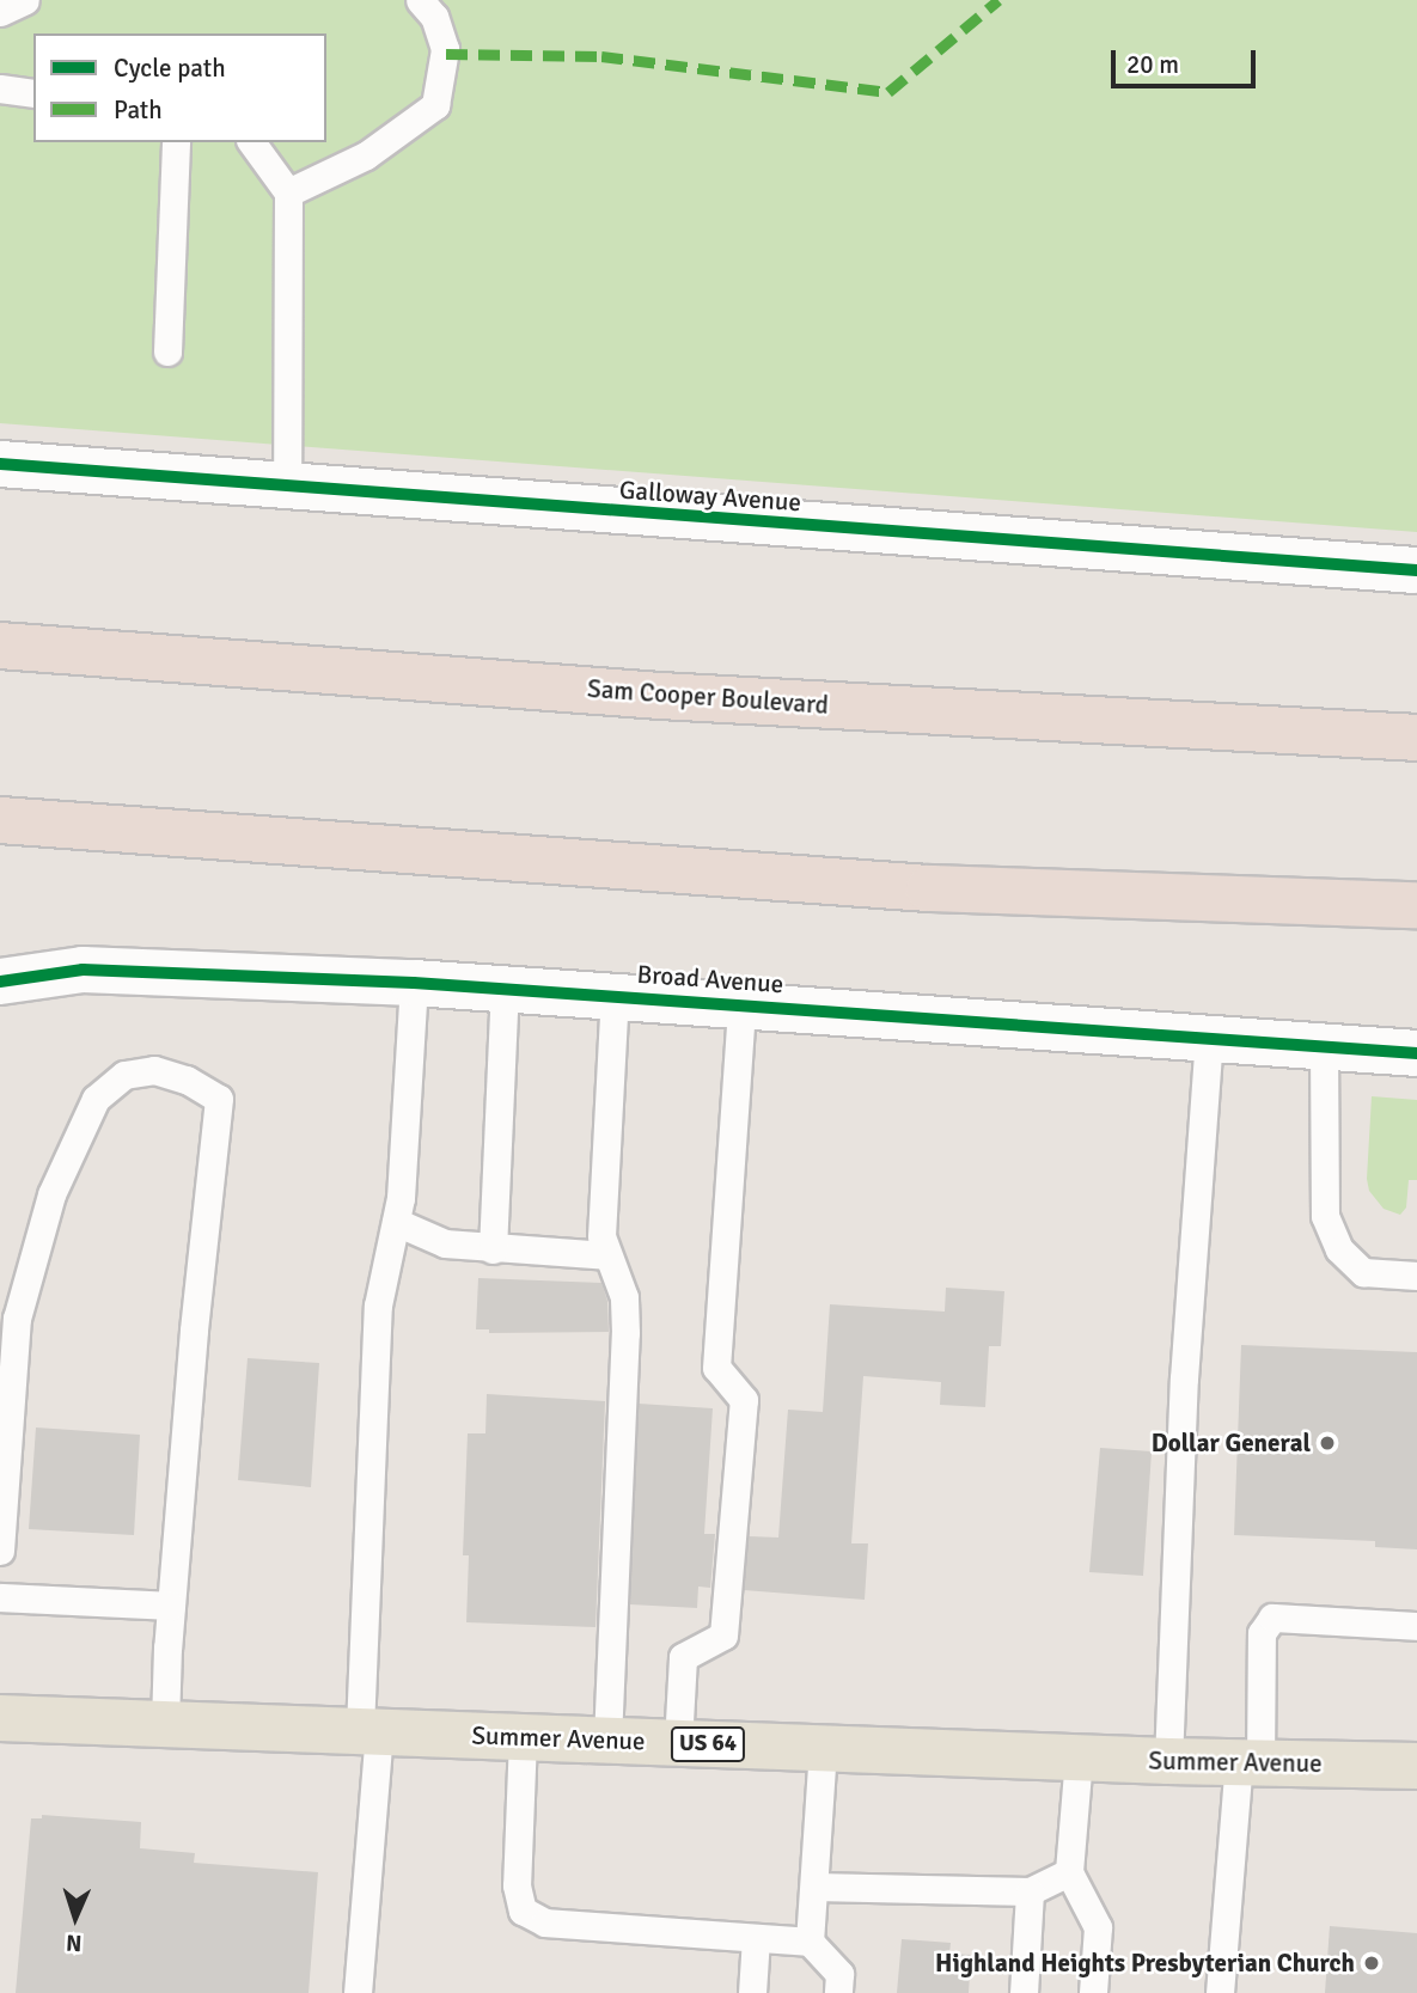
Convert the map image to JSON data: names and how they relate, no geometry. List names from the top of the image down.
{
  "streets": {
    "highway": ["Sam Cooper Boulevard"],
    "main road": ["Summer Avenue", "US 64"],
    "street": ["Galloway Avenue", "Broad Avenue"]
  },
  "places": ["Dollar General", "Highland Heights Presbyterian Church"],
  "legend": ["Cycle path", "Path"],
  "scale_bar": "20 m",
  "north": "bottom"
}
